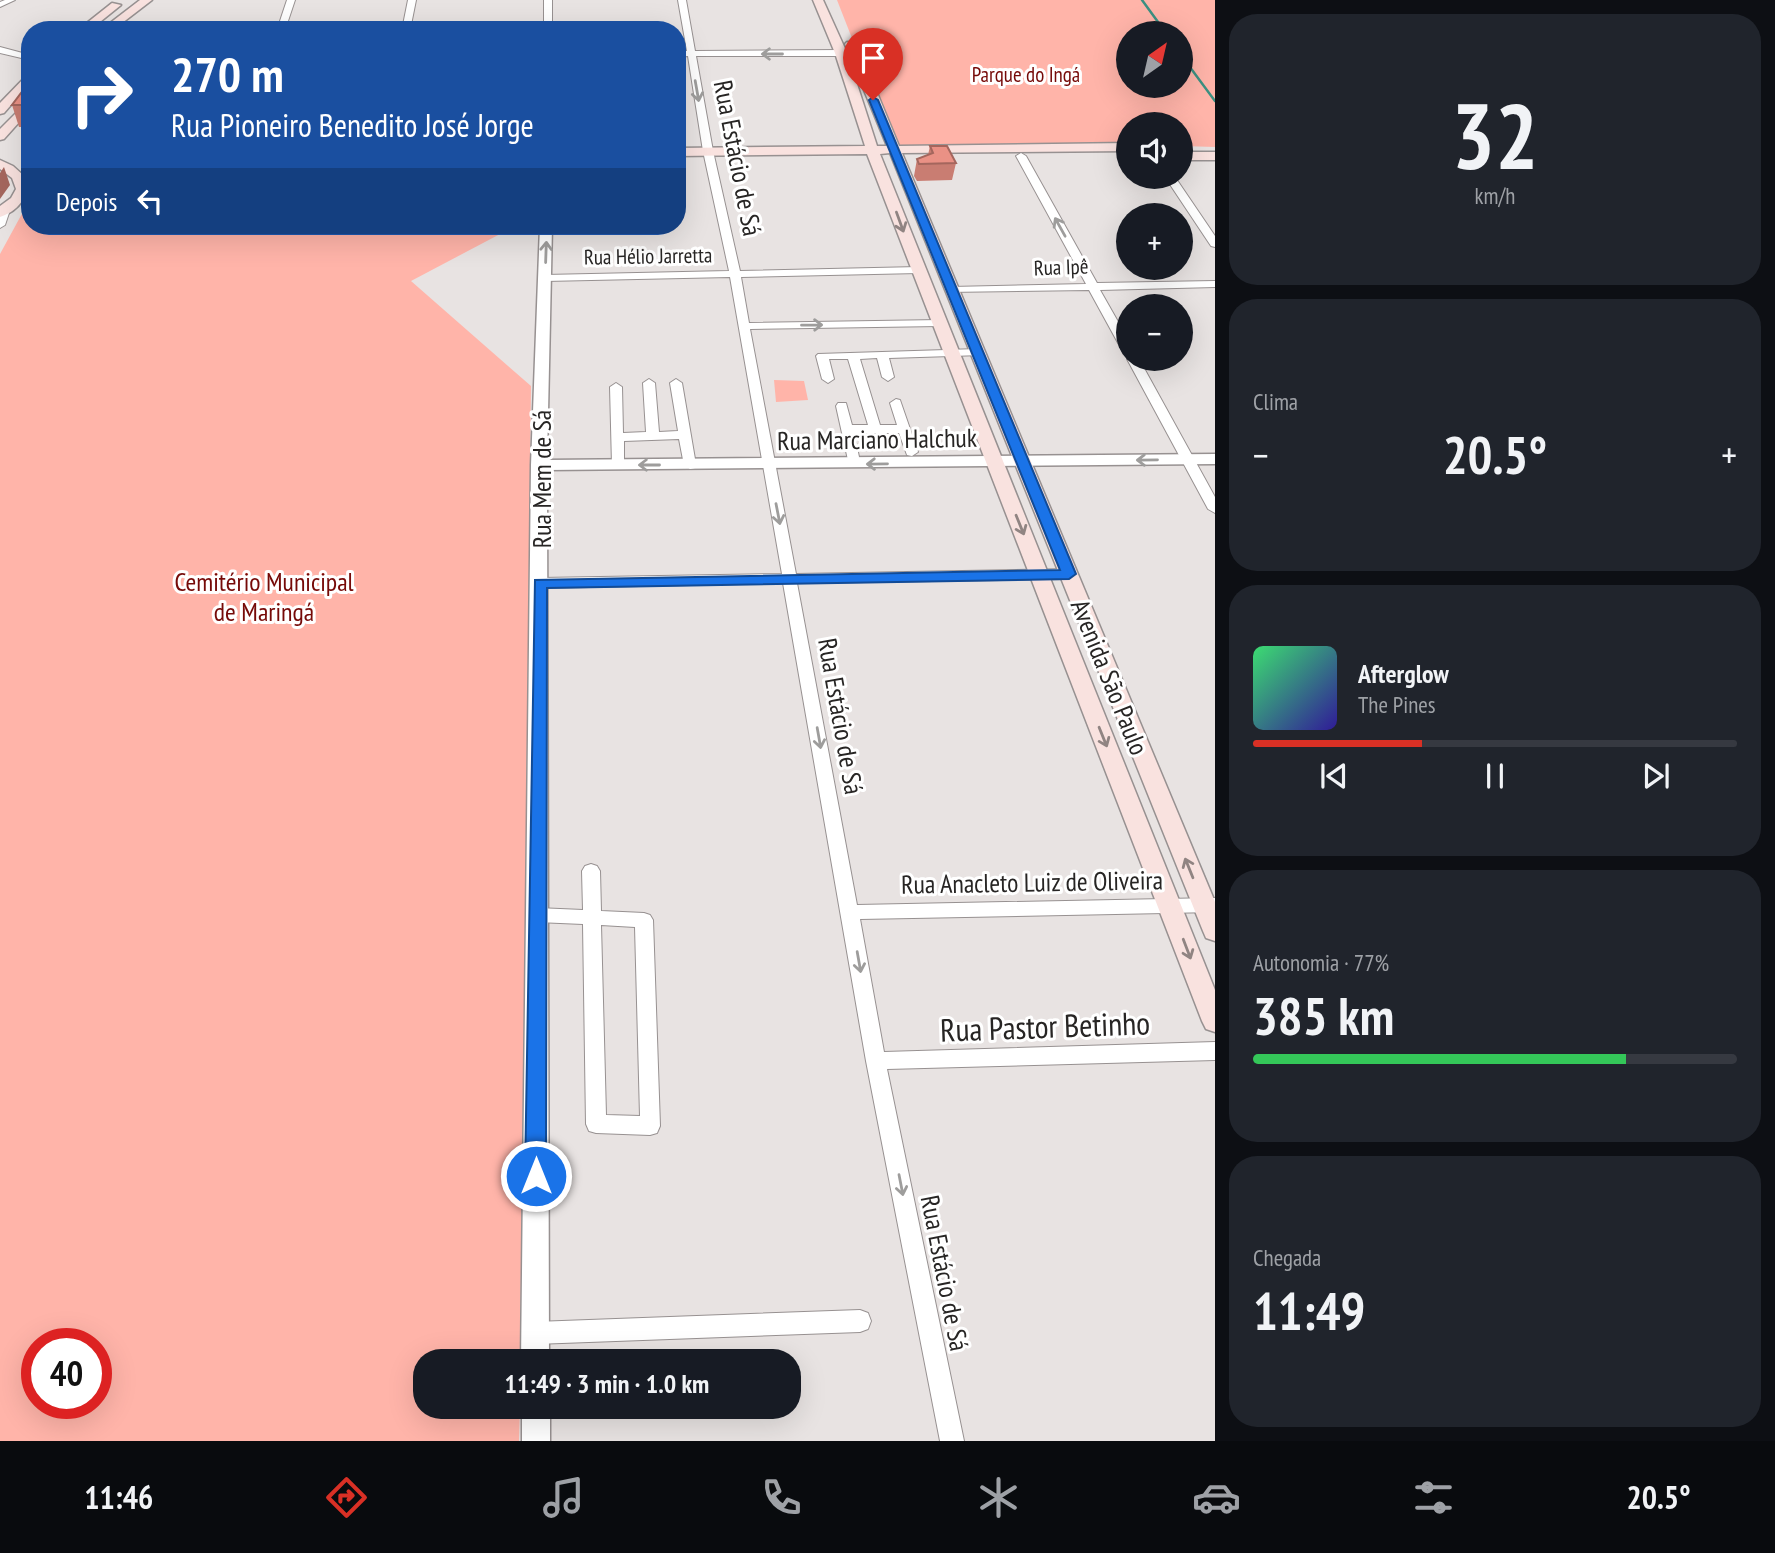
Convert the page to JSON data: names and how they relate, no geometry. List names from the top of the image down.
{
  "streets": {
    "main road": ["Avenida São Paulo"],
    "street": [
      "Rua Estácio de Sá",
      "Rua Hélio Jarretta",
      "Rua Ipê",
      "Rua Marciano Halchuk",
      "Rua Mem de Sá",
      "Rua Anacleto Luiz de Oliveira",
      "Rua Pastor Betinho"
    ]
  },
  "crossings": [
    ["Rua Estácio de Sá", "Rua Hélio Jarretta"],
    ["Rua Estácio de Sá", "Rua Marciano Halchuk"],
    ["Rua Estácio de Sá", "Rua Anacleto Luiz de Oliveira"],
    ["Rua Estácio de Sá", "Rua Pastor Betinho"],
    ["Rua Hélio Jarretta", "Rua Mem de Sá"],
    ["Rua Hélio Jarretta", "Avenida São Paulo"],
    ["Rua Ipê", "Avenida São Paulo"],
    ["Rua Marciano Halchuk", "Rua Mem de Sá"],
    ["Rua Marciano Halchuk", "Avenida São Paulo"],
    ["Avenida São Paulo", "Rua Anacleto Luiz de Oliveira"]
  ],
  "one_way": ["Rua Estácio de Sá"],
  "parks": ["Parque do Ingá", "Cemitério Municipal de Maringá"],
  "north": "top right",
  "page": {
    "tile": [
      ["32", "km/h"],
      "Clima",
      ["Autonomia · 77%", "385 km"],
      ["Chegada", "11:49"]
    ],
    "map_buttons": ["+", "−"],
    "turn": ["270 m", "Rua Pioneiro Benedito José Jorge"],
    "then": "Depois",
    "heat": ["−", "20.5°", "+"],
    "song": ["Afterglow", "The Pines"],
    "limit": "40",
    "trip": "11:49 · 3 min · 1.0 km",
    "tabs": ["11:46", "20.5°"]
  }
}
